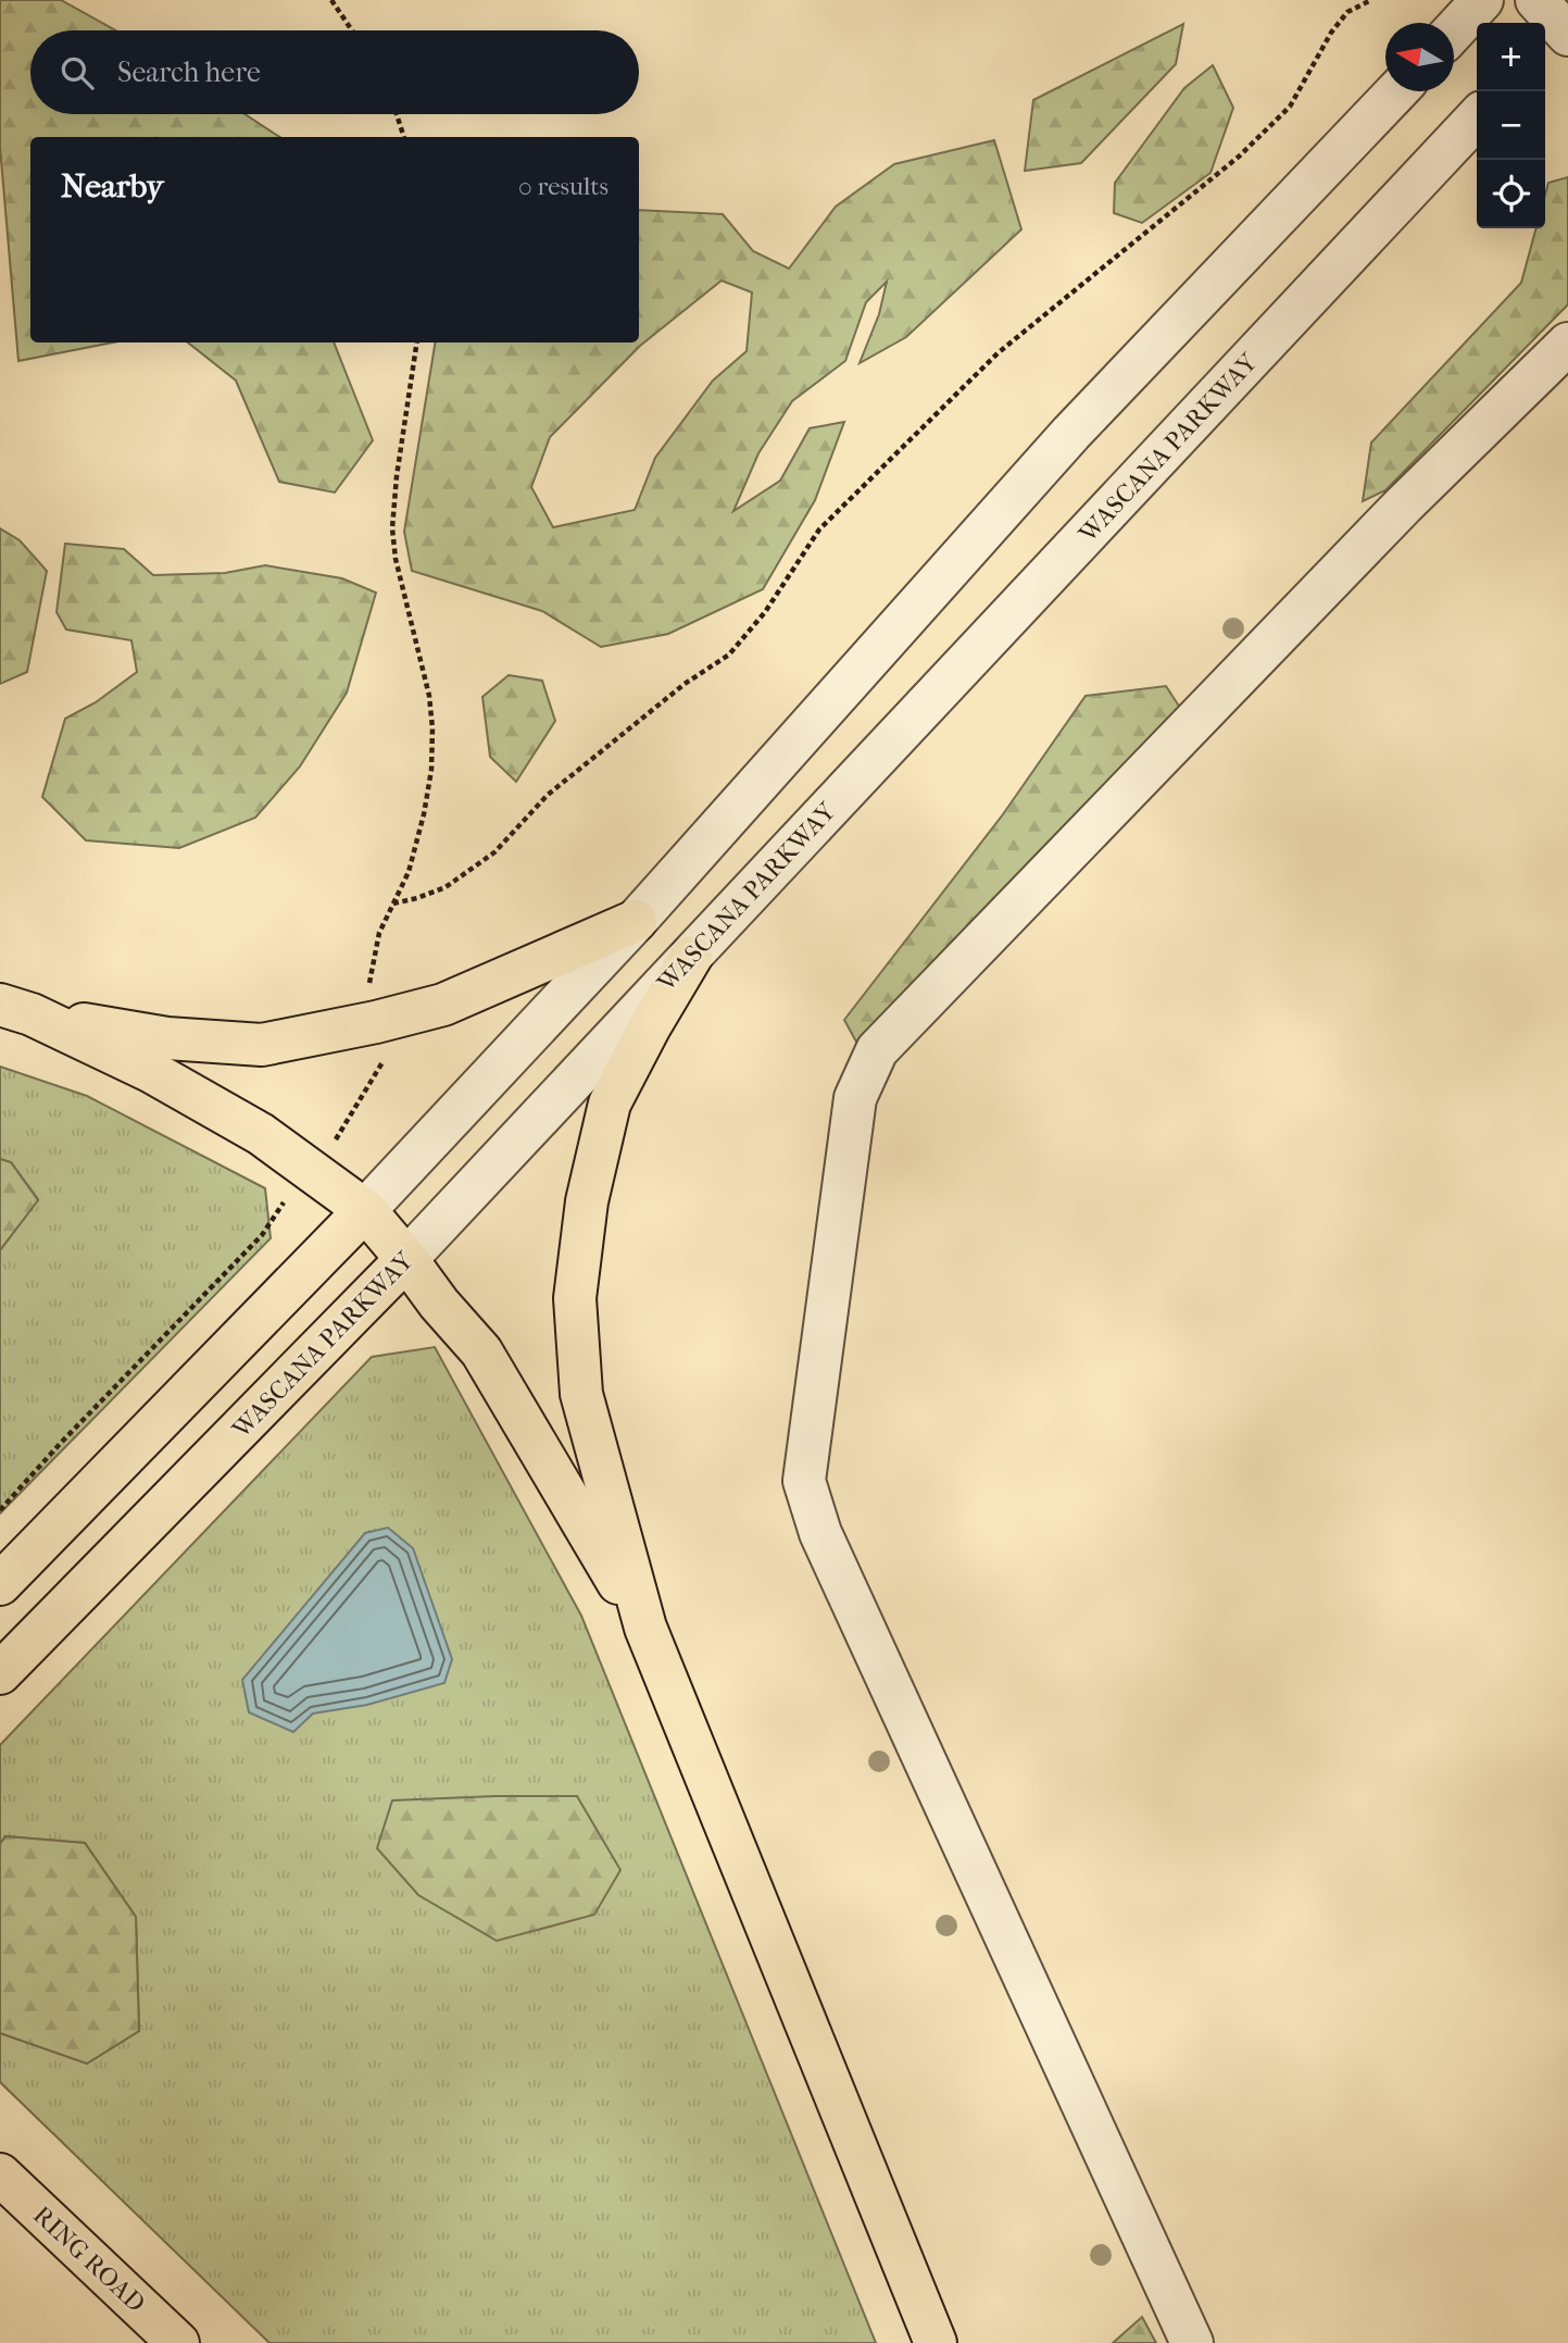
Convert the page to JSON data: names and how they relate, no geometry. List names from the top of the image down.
{
  "streets": {
    "main road": ["WASCANA PARKWAY", "RING ROAD"]
  },
  "north": "left",
  "page": {
    "map_buttons": ["+", "−"],
    "search": "Search here",
    "heading": ["Nearby", "0 results"]
  }
}
